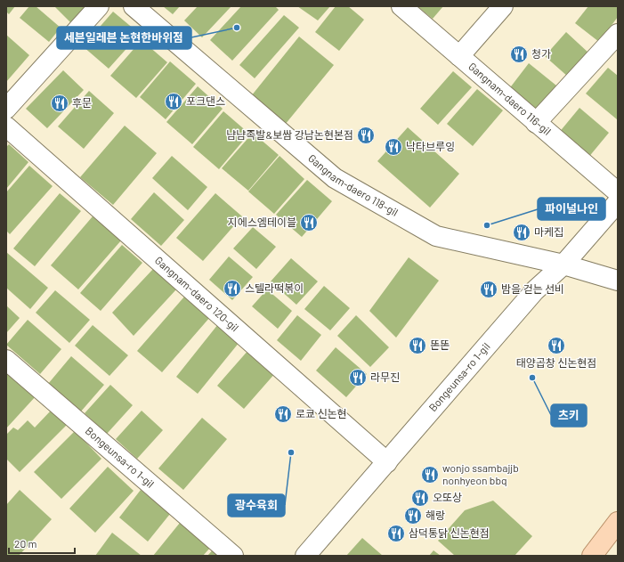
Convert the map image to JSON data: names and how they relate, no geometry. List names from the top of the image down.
{
  "streets": {
    "street": [
      "Gangnam-daero 116-gil",
      "Gangnam-daero 118-gil",
      "Gangnam-daero 120-gil",
      "Bongeunsa-ro 1-gil"
    ]
  },
  "crossings": [
    ["Gangnam-daero 118-gil", "Bongeunsa-ro 1-gil"],
    ["Gangnam-daero 120-gil", "Bongeunsa-ro 1-gil"]
  ],
  "places": {
    "other": [
      "세븐일레븐 논현한바위점",
      "파이널나인",
      "츠키",
      "광수육회"
    ],
    "restaurant": [
      "청가",
      "포크댄스",
      "후문",
      "냠냠족발&보쌈 강남논현본점",
      "낙타브루잉",
      "지에스엠테이블",
      "마케집",
      "스텔라떡볶이",
      "밤을 걷는 선비",
      "똔똔",
      "태양곱창 신논현점",
      "라무진",
      "로쿄 신논현",
      "wonjo ssambajjb nonhyeon bbq",
      "오또상",
      "해랑",
      "삼덕통닭 신논현점"
    ]
  },
  "scale_bar": "20 m"
}
